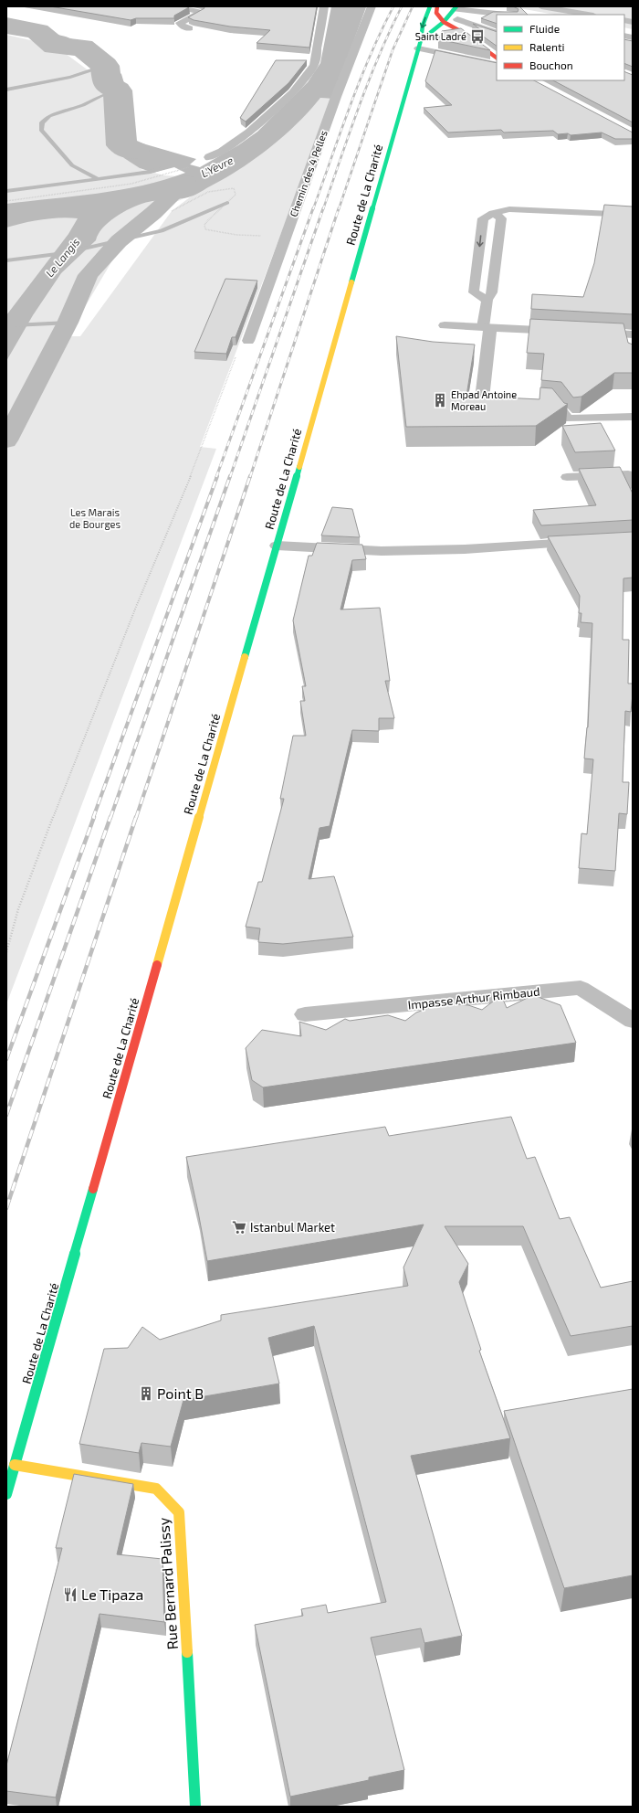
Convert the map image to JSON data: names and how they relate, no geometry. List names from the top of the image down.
{
  "streets": {
    "main road": ["Route de La Charité", "Rue Bernard Palissy"],
    "street": ["Chemin des 4 Pelles", "Impasse Arthur Rimbaud"]
  },
  "crossings": [
    ["Route de La Charité", "Rue Bernard Palissy"]
  ],
  "water": ["L'Yèvre", "Le Langis"],
  "parks": ["Les Marais de Bourges"],
  "places": {
    "bus stop": ["Saint Ladré"],
    "building": ["Ehpad Antoine Moreau", "Point B"],
    "supermarket": ["Istanbul Market"],
    "restaurant": ["Le Tipaza"]
  },
  "legend": ["Fluide", "Ralenti", "Bouchon"]
}
